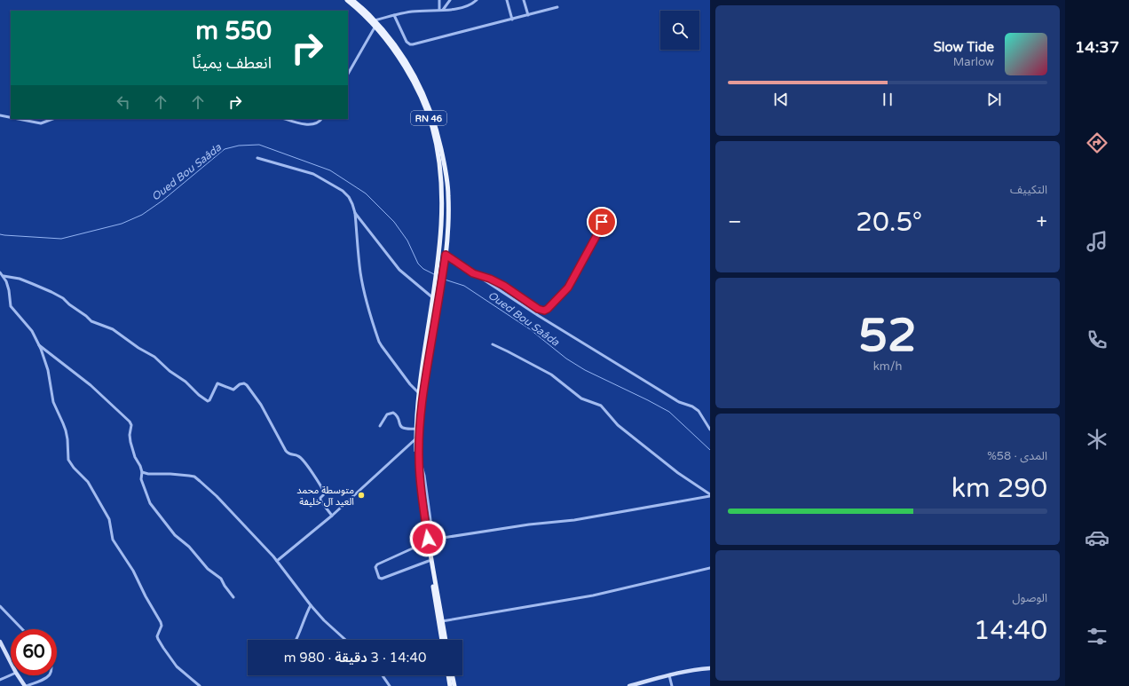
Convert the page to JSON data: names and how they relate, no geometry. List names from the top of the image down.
{
  "streets": {
    "main road": ["RN 46"]
  },
  "water": ["Oued Bou Saâda"],
  "places": ["متوسطة محمد العيد آل خليفة"],
  "page": {
    "tabs": "14:37",
    "turn": ["550 m", "انعطف يمينًا"],
    "song": ["Slow Tide", "Marlow"],
    "tile": [
      "التكييف",
      ["52", "km/h"],
      ["المدى · 58%", "290 km"],
      ["الوصول", "14:40"]
    ],
    "heat": ["−", "20.5°", "+"],
    "limit": "60",
    "trip": "14:40 · 3 دقيقة · 980 m"
  }
}
